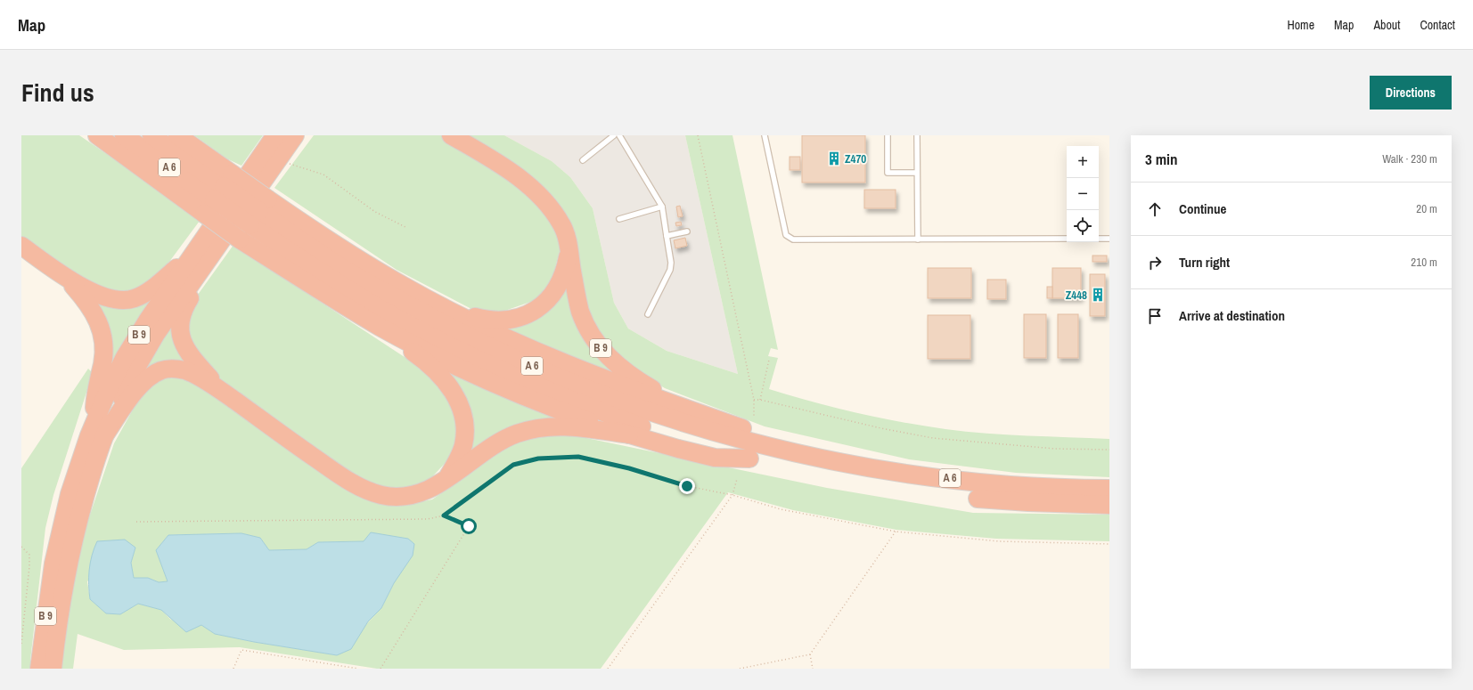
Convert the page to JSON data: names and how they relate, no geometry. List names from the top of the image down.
{
  "streets": {
    "highway": ["A 6", "B 9"]
  },
  "places": {
    "building": ["Z470", "Z448"]
  },
  "page": {
    "header": "Map",
    "nav": [
      "Home",
      "Map",
      "About",
      "Contact"
    ],
    "title": "Find us",
    "buttons": "Directions",
    "heading": ["3 min", "Walk · 230 m"],
    "map_buttons": ["+", "−"],
    "list": [
      ["Continue", "20 m"],
      ["Turn right", "210 m"],
      "Arrive at destination"
    ]
  }
}
